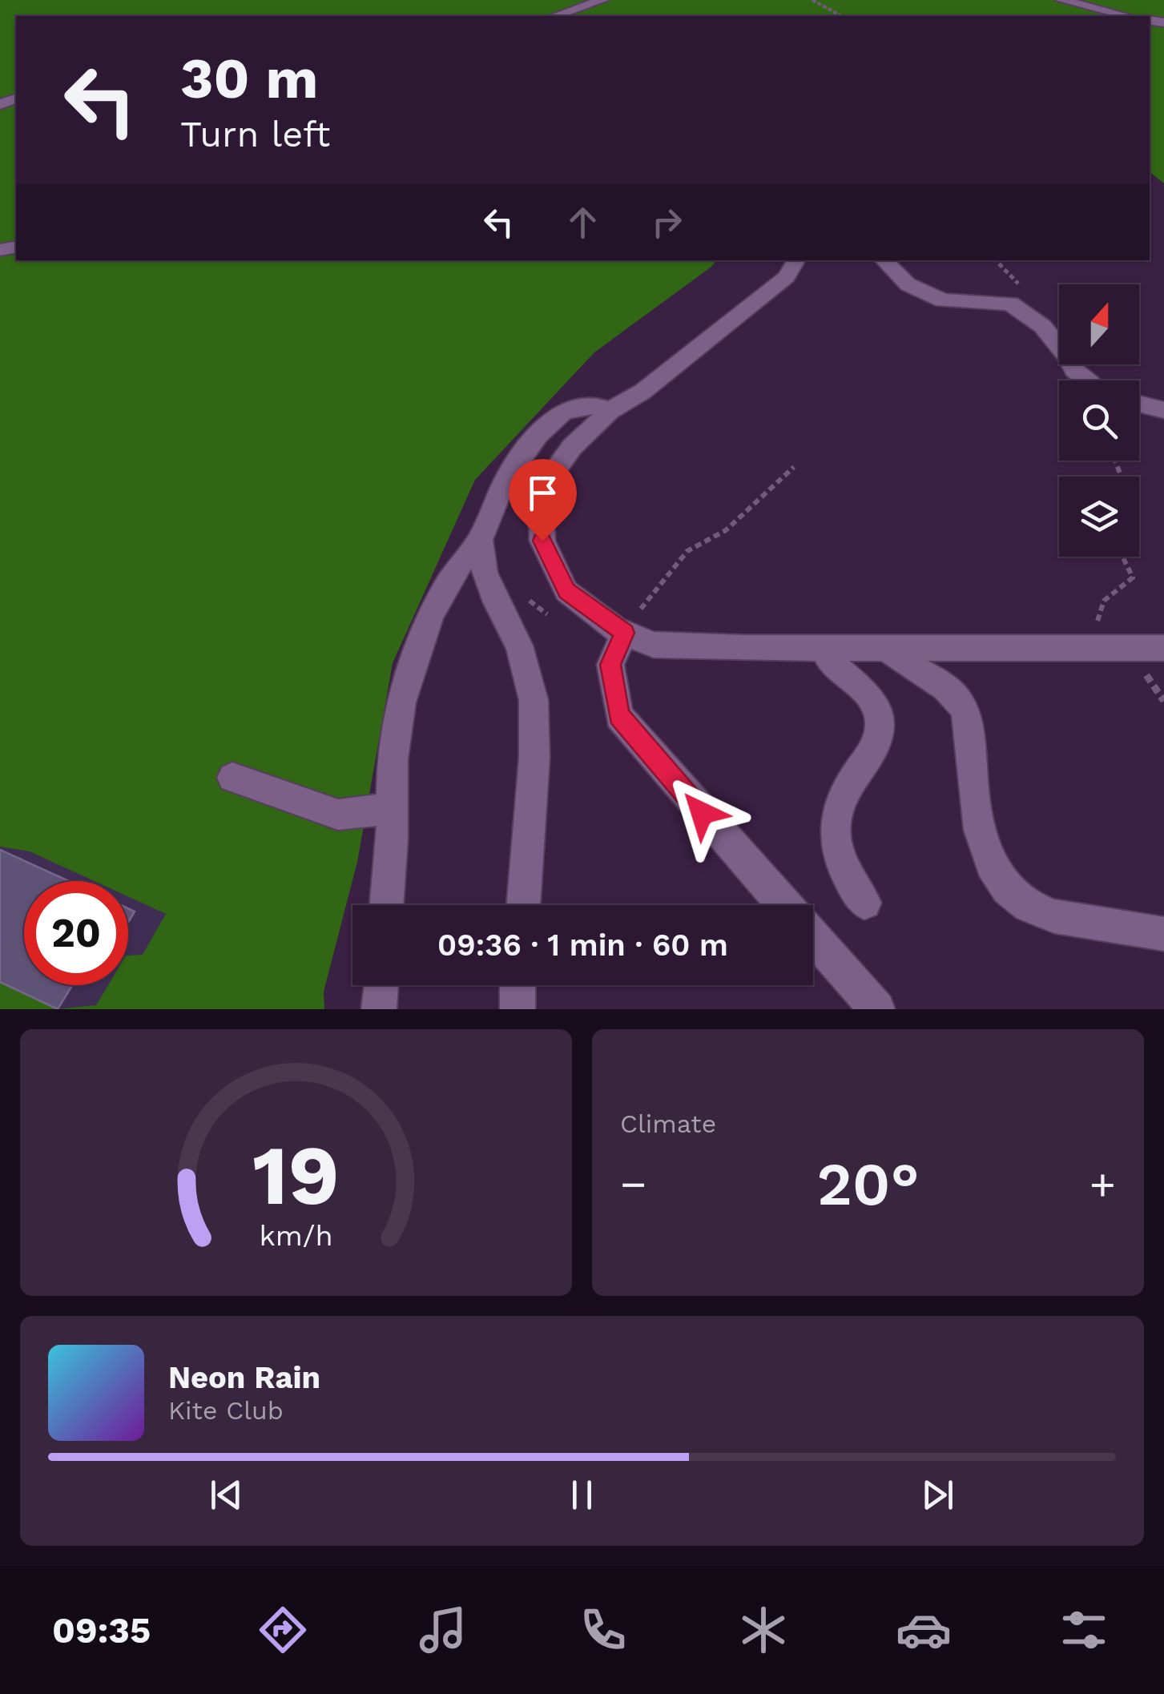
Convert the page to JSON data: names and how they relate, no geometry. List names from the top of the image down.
{
  "north": "top",
  "page": {
    "turn": ["30 m", "Turn left"],
    "limit": "20",
    "trip": "09:36 · 1 min · 60 m",
    "tile": "Climate",
    "heat": ["−", "20°", "+"],
    "song": ["Neon Rain", "Kite Club"],
    "tabs": "09:35",
    "gauge": ["19", "km/h"]
  }
}
